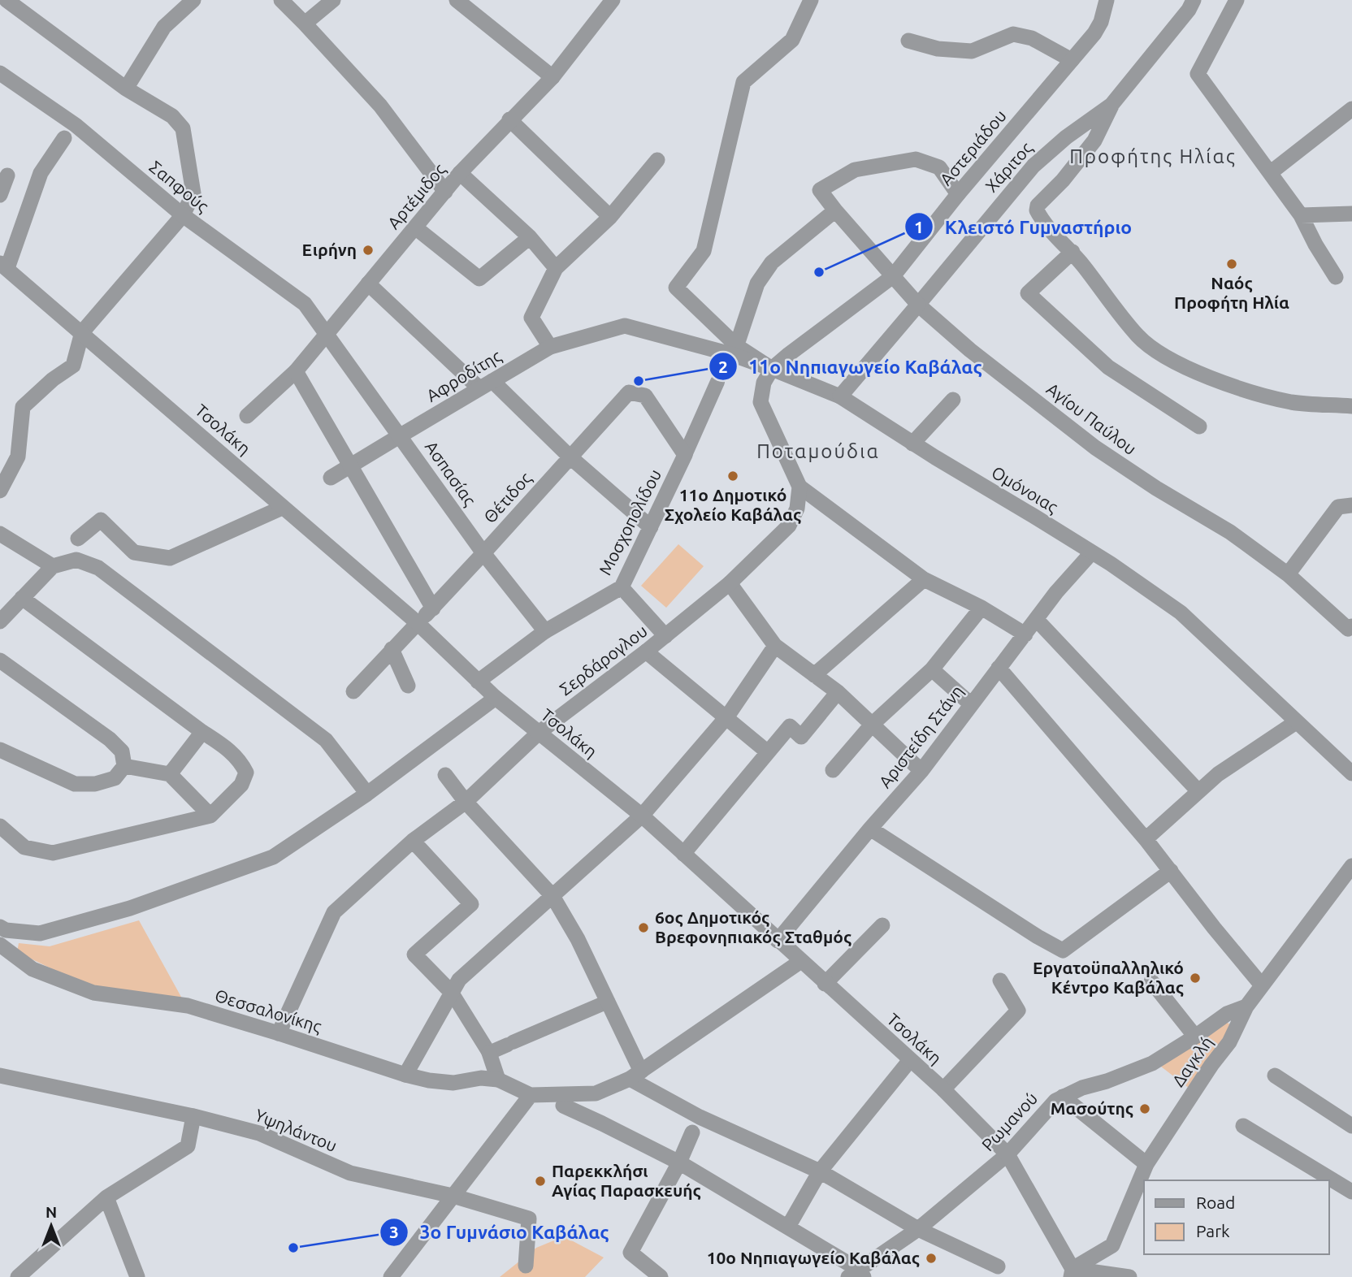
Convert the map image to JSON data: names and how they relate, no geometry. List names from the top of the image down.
{
  "streets": {
    "street": [
      "Αστεριάδου",
      "Χάριτος",
      "Σαπφούς",
      "Αρτέμιδος",
      "Αφροδίτης",
      "Αγίου Παύλου",
      "Τσολάκη",
      "Ασπασίας",
      "Ομόνοιας",
      "Θέτιδος",
      "Μοσχοπολίδου",
      "Σερδάρογλου",
      "Αριστείδη Στάνη",
      "Θεσσαλονίκης",
      "Δαγκλή",
      "Ρωμανού",
      "Υψηλάντου"
    ]
  },
  "crossings": [
    ["Αστεριάδου", "Αγίου Παύλου"],
    ["Αστεριάδου", "Ομόνοιας"],
    ["Χάριτος", "Αγίου Παύλου"],
    ["Χάριτος", "Ομόνοιας"],
    ["Σαπφούς", "Αρτέμιδος"],
    ["Σαπφούς", "Ασπασίας"],
    ["Αρτέμιδος", "Ασπασίας"],
    ["Αφροδίτης", "Ασπασίας"],
    ["Αφροδίτης", "Ομόνοιας"],
    ["Τσολάκη", "Θέτιδος"],
    ["Τσολάκη", "Μοσχοπολίδου"],
    ["Τσολάκη", "Σερδάρογλου"],
    ["Τσολάκη", "Αριστείδη Στάνη"],
    ["Τσολάκη", "Δαγκλή"],
    ["Τσολάκη", "Ρωμανού"],
    ["Ασπασίας", "Θέτιδος"],
    ["Ασπασίας", "Μοσχοπολίδου"],
    ["Ομόνοιας", "Αριστείδη Στάνη"],
    ["Θέτιδος", "Μοσχοπολίδου"],
    ["Σερδάρογλου", "Θεσσαλονίκης"],
    ["Δαγκλή", "Ρωμανού"]
  ],
  "districts": ["Προφήτης Ηλίας", "Ποταμούδια"],
  "places": [
    "Ειρήνη",
    "Ναός Προφήτη Ηλία",
    "Κλειστό Γυμναστήριο",
    "11ο Νηπιαγωγείο Καβάλας",
    "11ο Δημοτικό Σχολείο Καβάλας",
    "6ος Δημοτικός Βρεφονηπιακός Σταθμός",
    "Εργατοϋπαλληλικό Κέντρο Καβάλας",
    "Μασούτης",
    "Παρεκκλήσι Αγίας Παρασκευής",
    "3ο Γυμνάσιο Καβάλας",
    "10ο Νηπιαγωγείο Καβάλας"
  ],
  "legend": ["Road", "Park"],
  "north": "top"
}
